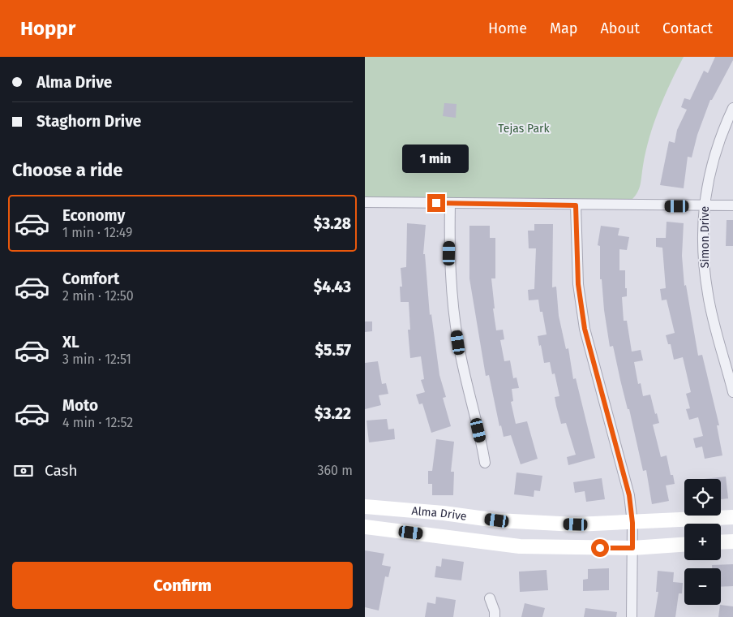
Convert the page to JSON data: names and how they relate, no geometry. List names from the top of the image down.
{
  "streets": {
    "main road": ["Alma Drive"],
    "street": ["Simon Drive"]
  },
  "parks": ["Tejas Park"],
  "page": {
    "header": "Hoppr",
    "nav": [
      "Home",
      "Map",
      "About",
      "Contact"
    ],
    "banner": ["Alma Drive", "Staghorn Drive"],
    "bubble": "1 min",
    "heading": "Choose a ride",
    "list": [
      {
        "name": "Economy",
        "note": "1 min · 12:49",
        "value": "$3.28"
      },
      {
        "name": "Comfort",
        "note": "2 min · 12:50",
        "value": "$4.43"
      },
      {
        "name": "XL",
        "note": "3 min · 12:51",
        "value": "$5.57"
      },
      {
        "name": "Moto",
        "note": "4 min · 12:52",
        "value": "$3.22"
      }
    ],
    "pay": ["Cash", "360 m"],
    "map_buttons": ["+", "−"],
    "buttons": "Confirm"
  }
}
